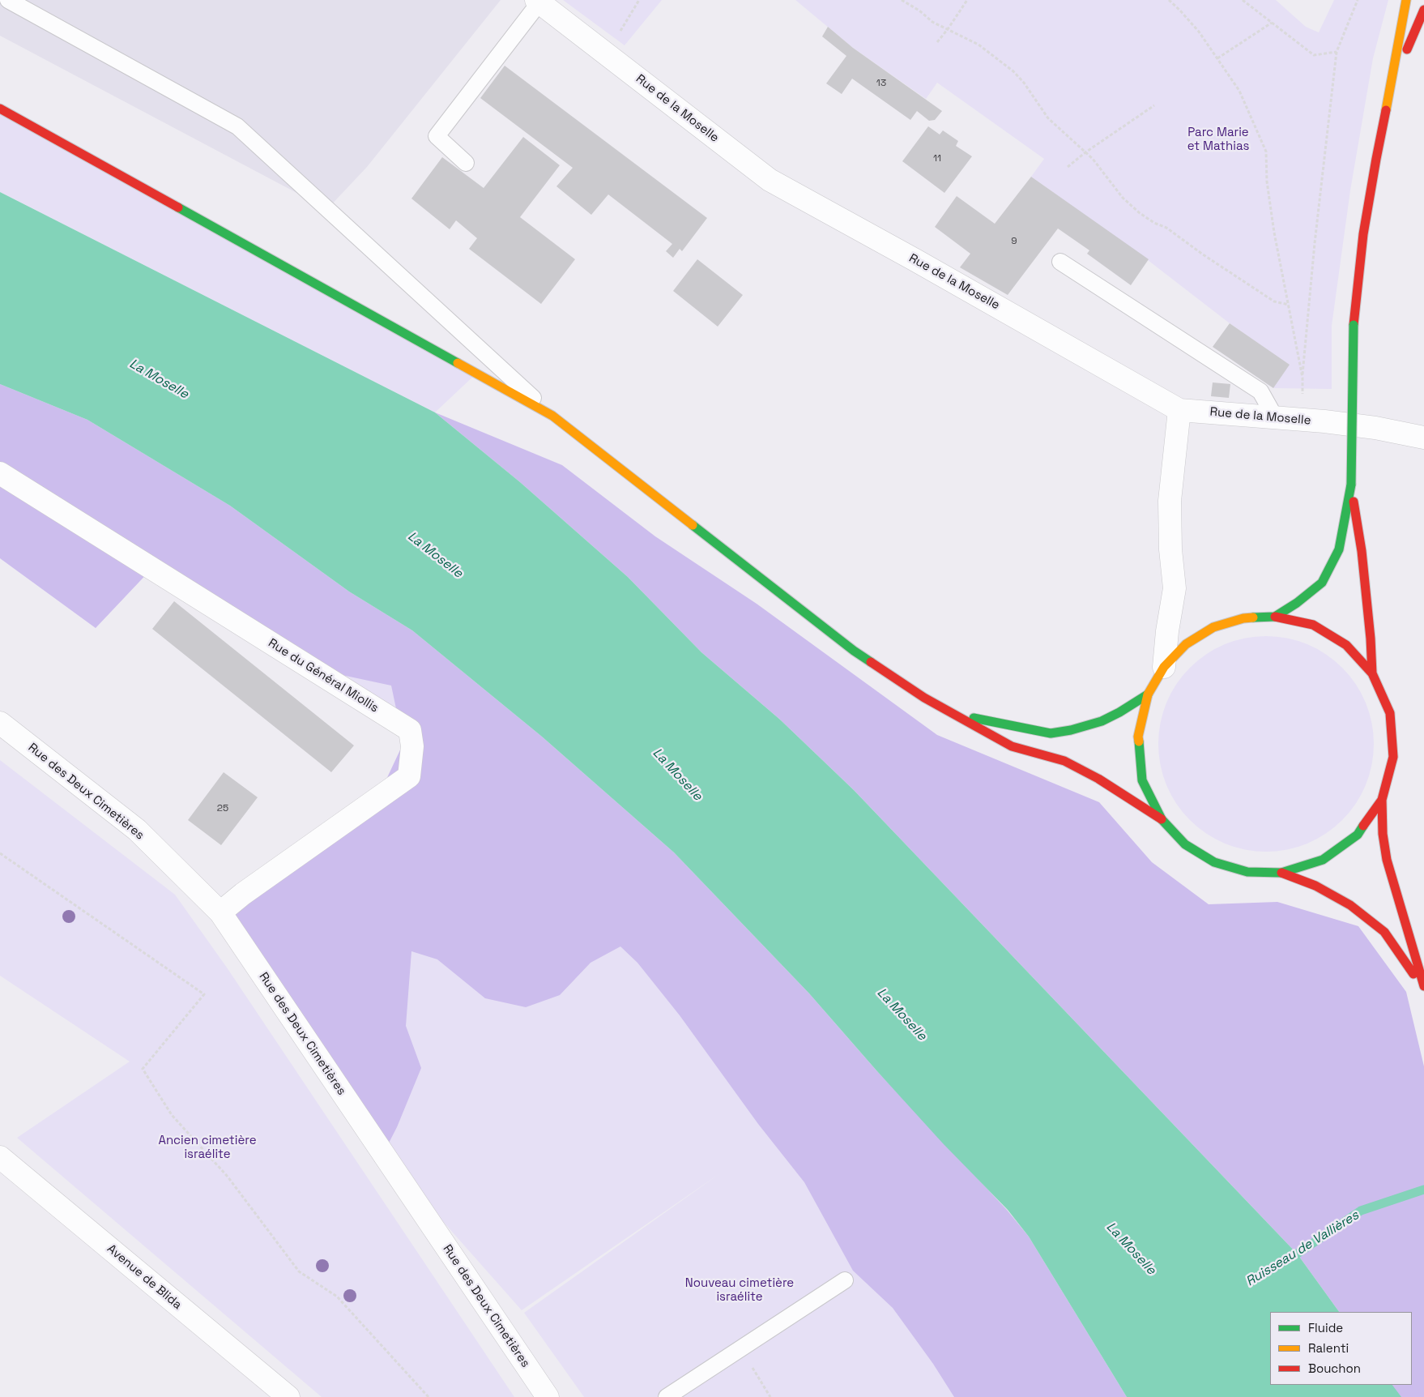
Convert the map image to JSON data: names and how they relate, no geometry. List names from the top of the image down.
{
  "streets": {
    "street": [
      "Rue de la Moselle",
      "Rue du Général Miollis",
      "Rue des Deux Cimetières",
      "Avenue de Blida"
    ]
  },
  "crossings": [
    ["Rue du Général Miollis", "Rue des Deux Cimetières"]
  ],
  "water": ["La Moselle", "Ruisseau de Vallières"],
  "parks": ["Parc Marie et Mathias", "Ancien cimetière israélite", "Nouveau cimetière israélite"],
  "house_numbers": [
    "13",
    "11",
    "9",
    "25"
  ],
  "legend": ["Fluide", "Ralenti", "Bouchon"]
}
